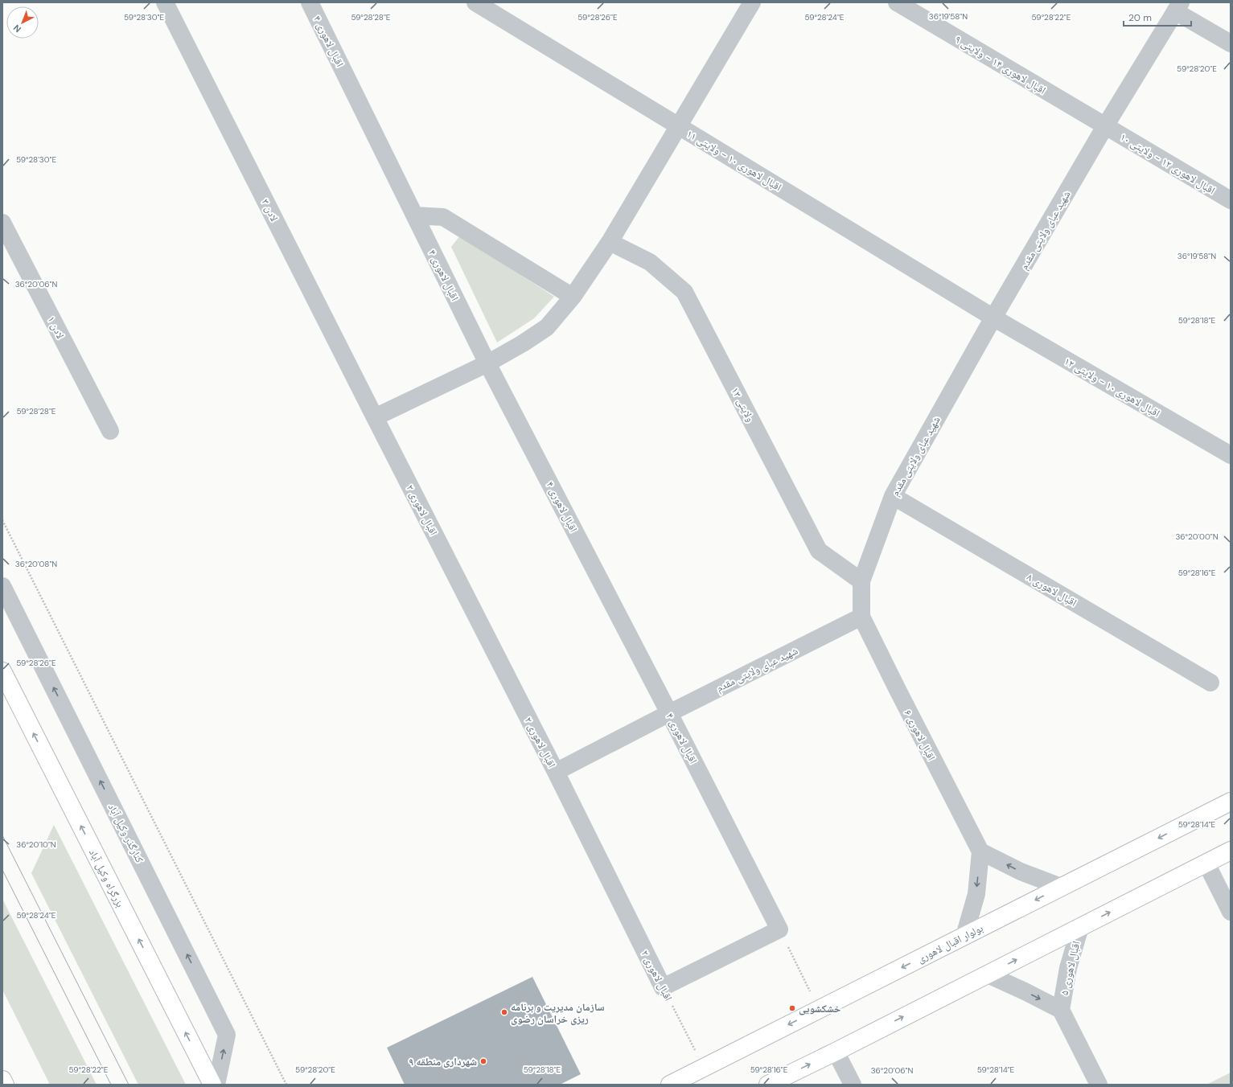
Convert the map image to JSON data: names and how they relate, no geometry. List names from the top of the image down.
{
  "streets": {
    "main road": ["بزرگراه وکیل آباد", "بولوار اقبال لاهوری"],
    "street": [
      "اقبال لاهوری ۴",
      "اقبال لاهوری ۱۴ - ولایتی ۹",
      "اقبال لاهوری ۱۰ - ولایتی ۱۱",
      "اقبال لاهوری ۱۲ - ولایتی ۱۰",
      "لادن ۳",
      "شهید عبای ولایتی مقدم",
      "لادن ۱",
      "اقبال لاهوری ۱۰ - ولایتی ۱۲",
      "ولایتی ۱۳",
      "اقبال لاهوری ۲",
      "اقبال لاهوری ۸",
      "اقبال لاهوری ۶",
      "کنارگذر وکیل آباد",
      "اقبال لاهوری ۵"
    ]
  },
  "crossings": [
    ["اقبال لاهوری ۴", "شهید عبای ولایتی مقدم"],
    ["اقبال لاهوری ۱۴ - ولایتی ۹", "اقبال لاهوری ۱۲ - ولایتی ۱۰"],
    ["اقبال لاهوری ۱۴ - ولایتی ۹", "شهید عبای ولایتی مقدم"],
    ["اقبال لاهوری ۱۰ - ولایتی ۱۱", "شهید عبای ولایتی مقدم"],
    ["اقبال لاهوری ۱۰ - ولایتی ۱۱", "اقبال لاهوری ۱۰ - ولایتی ۱۲"],
    ["اقبال لاهوری ۱۲ - ولایتی ۱۰", "شهید عبای ولایتی مقدم"],
    ["لادن ۳", "اقبال لاهوری ۲"],
    ["شهید عبای ولایتی مقدم", "اقبال لاهوری ۱۰ - ولایتی ۱۲"],
    ["شهید عبای ولایتی مقدم", "ولایتی ۱۳"],
    ["شهید عبای ولایتی مقدم", "اقبال لاهوری ۲"],
    ["شهید عبای ولایتی مقدم", "اقبال لاهوری ۸"],
    ["شهید عبای ولایتی مقدم", "اقبال لاهوری ۶"],
    ["اقبال لاهوری ۲", "بولوار اقبال لاهوری"]
  ],
  "one_way": ["کنارگذر وکیل آباد", "بزرگراه وکیل آباد"],
  "places": ["خشکشویی", "سازمان مدیریت و برنامه ریزی خراسان رضوی", "شهرداری منطقه ۹"],
  "scale_bar": "20 m",
  "north": "bottom left",
  "coordinates": [
    "36°19'58\"N",
    "59°28'30\"E",
    "59°28'28\"E",
    "59°28'26\"E",
    "59°28'24\"E",
    "59°28'22\"E",
    "59°28'20\"E",
    "36°20'06\"N",
    "59°28'18\"E",
    "36°20'00\"N",
    "36°20'08\"N",
    "59°28'16\"E",
    "59°28'14\"E",
    "36°20'10\"N"
  ]
}
